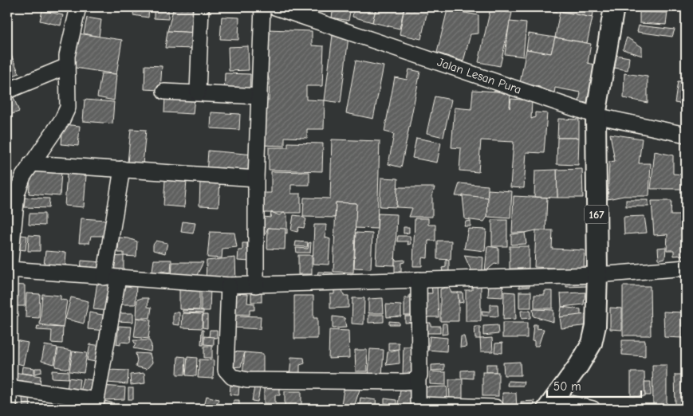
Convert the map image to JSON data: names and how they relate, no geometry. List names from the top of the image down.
{
  "streets": {
    "main road": ["167"],
    "street": ["Jalan Lesan Pura"]
  },
  "crossings": [
    ["Jalan Lesan Pura", "167"]
  ],
  "scale_bar": "50 m"
}
